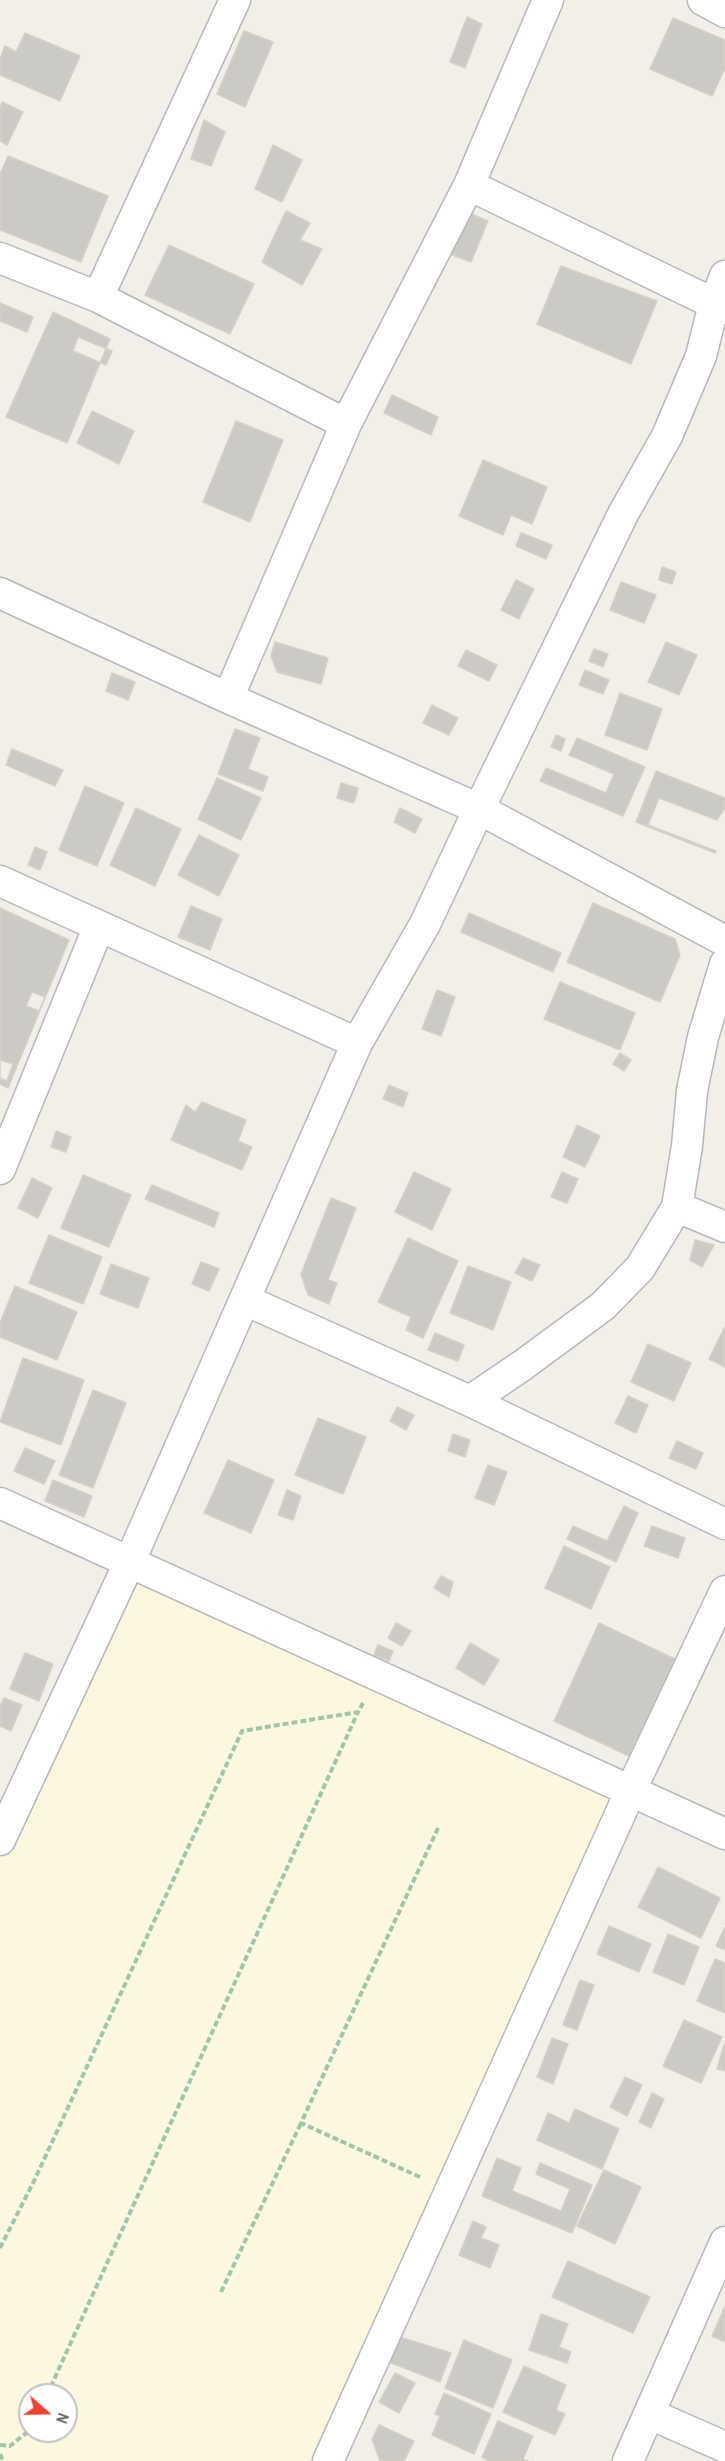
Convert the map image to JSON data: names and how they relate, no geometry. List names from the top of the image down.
{
  "north": "right"
}
